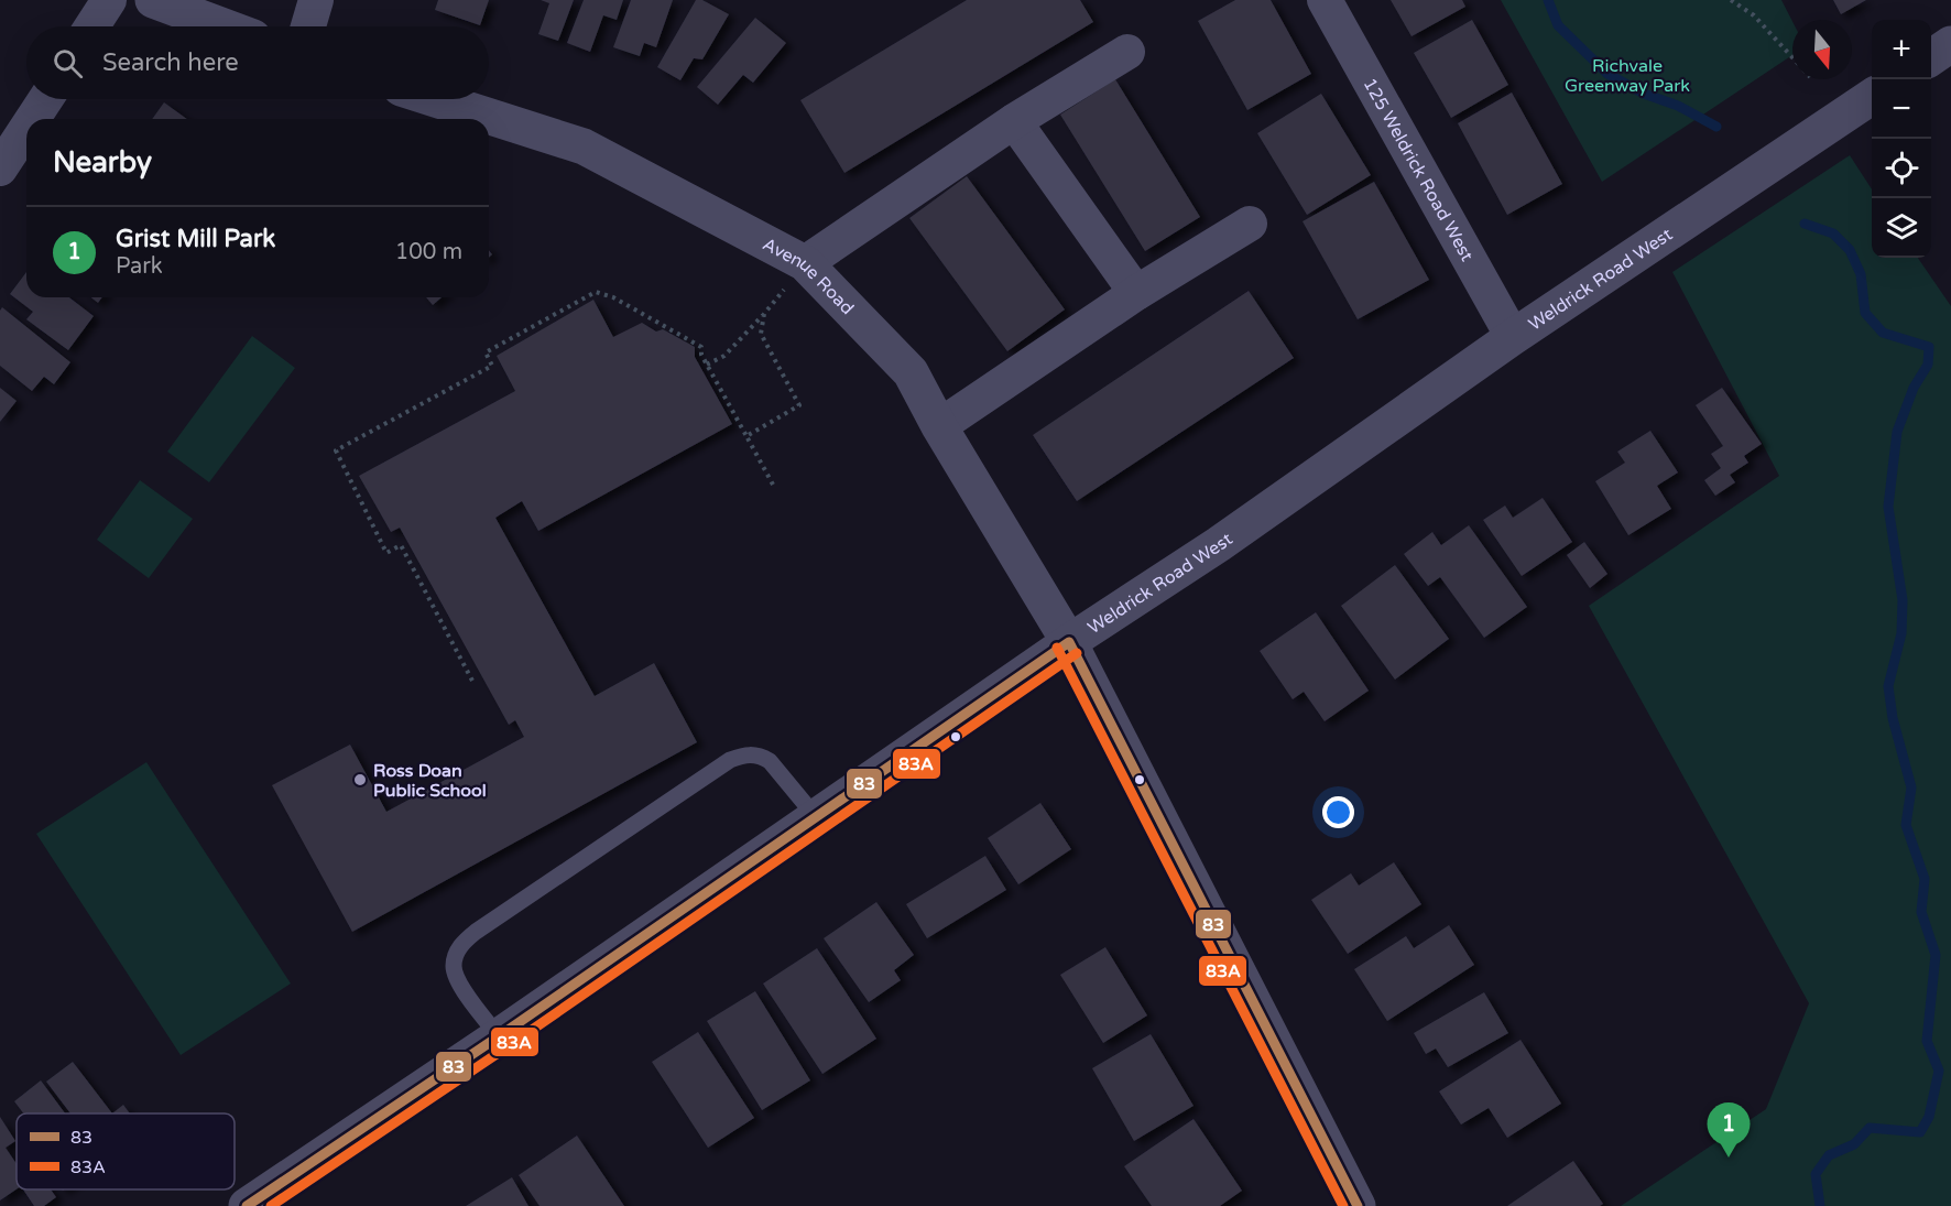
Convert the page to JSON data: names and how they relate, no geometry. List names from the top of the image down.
{
  "streets": {
    "street": ["125 Weldrick Road West", "Avenue Road", "Weldrick Road West"]
  },
  "crossings": [
    ["125 Weldrick Road West", "Weldrick Road West"],
    ["Avenue Road", "Weldrick Road West"]
  ],
  "parks": ["Richvale Greenway Park"],
  "places": ["Ross Doan Public School"],
  "lines": ["transit line 83", "transit line 83A"],
  "legend": ["83", "83A"],
  "north": "bottom",
  "page": {
    "map_buttons": ["+", "−"],
    "search": "Search here",
    "heading": "Nearby",
    "list": [
      {
        "mark": "1",
        "name": "Grist Mill Park",
        "note": "Park",
        "value": "100 m"
      }
    ],
    "pins": "1"
  }
}
